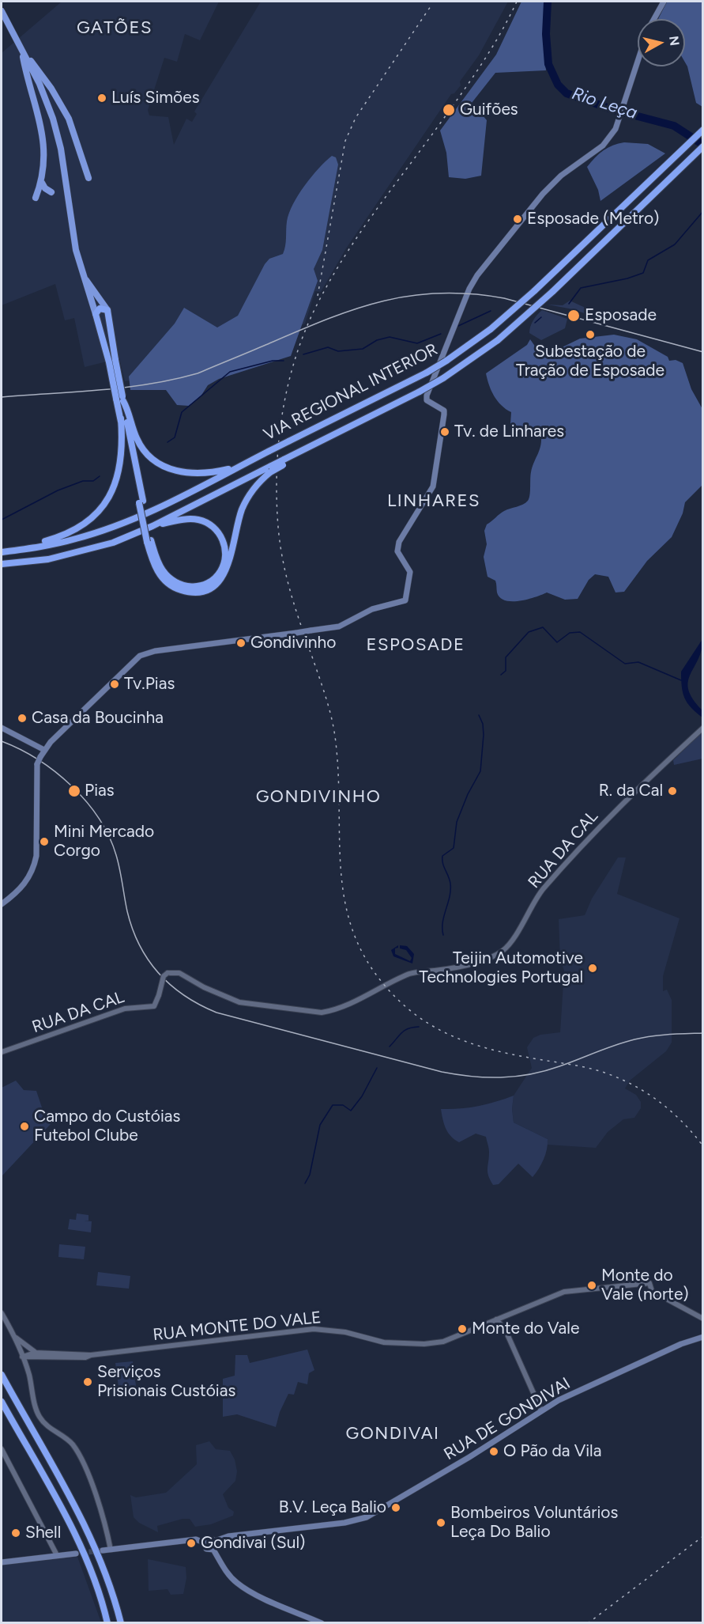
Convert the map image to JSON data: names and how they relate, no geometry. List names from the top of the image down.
{
  "streets": {
    "highway": ["VIA REGIONAL INTERIOR"],
    "main road": ["RUA DE GONDIVAI"],
    "street": ["RUA DA CAL", "RUA MONTE DO VALE"]
  },
  "districts": [
    "GATÕES",
    "LINHARES",
    "ESPOSADE",
    "GONDIVINHO",
    "GONDIVAI"
  ],
  "water": ["Rio Leça"],
  "places": [
    "Luís Simões",
    "Guifões",
    "Esposade (Metro)",
    "Esposade",
    "Subestação de Tração de Esposade",
    "Tv. de Linhares",
    "Gondivinho",
    "Tv.Pias",
    "Casa da Boucinha",
    "Pias",
    "R. da Cal",
    "Mini Mercado Corgo",
    "Teijin Automotive Technologies Portugal",
    "Campo do Custóias Futebol Clube",
    "Monte do Vale (norte)",
    "Monte do Vale",
    "Serviços Prisionais Custóias",
    "O Pão da Vila",
    "B.V. Leça Balio",
    "Bombeiros Voluntários Leça Do Balio",
    "Shell",
    "Gondivai (Sul)"
  ],
  "north": "right"
}
